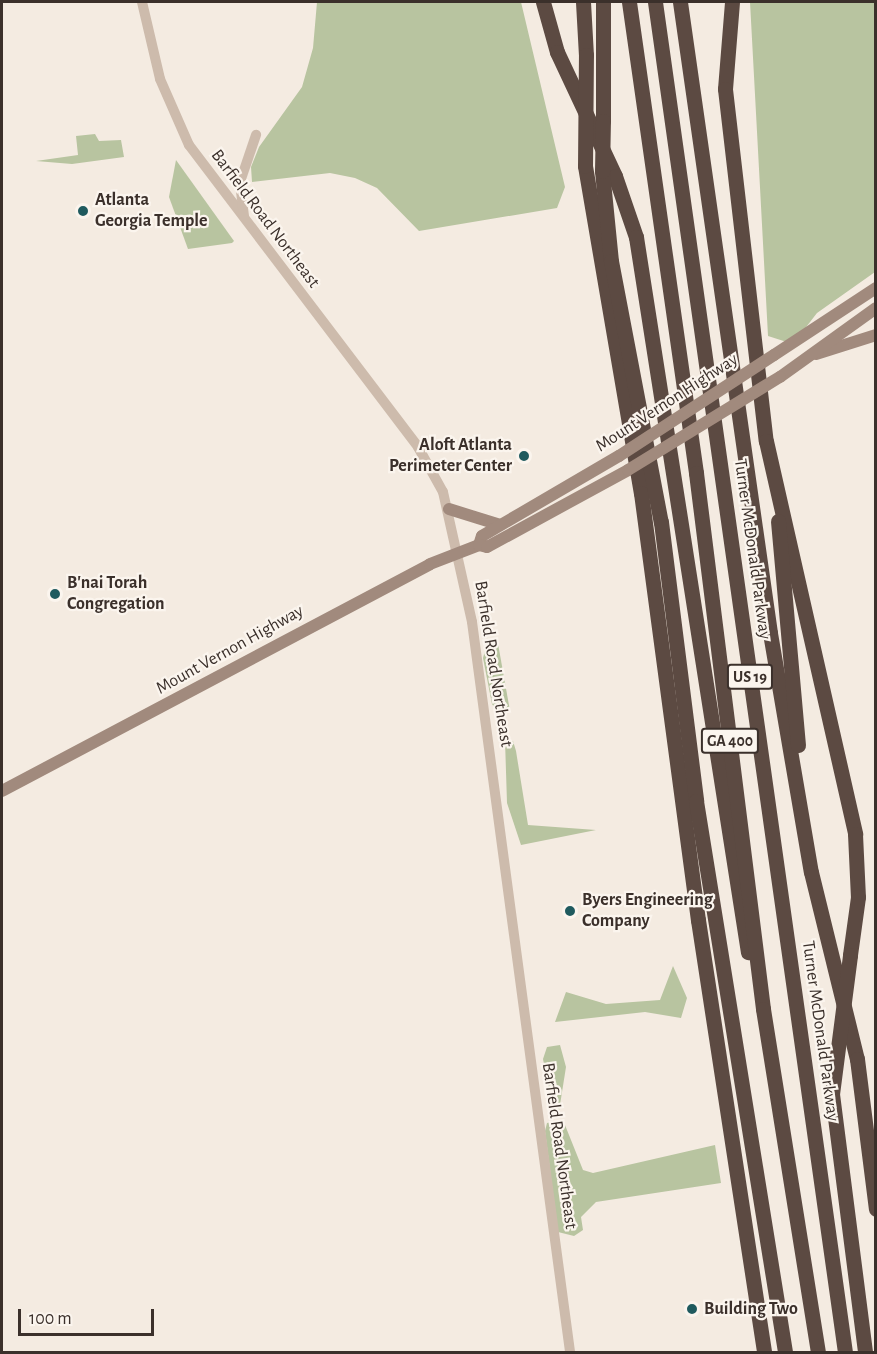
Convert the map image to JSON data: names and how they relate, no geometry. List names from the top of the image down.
{
  "streets": {
    "highway": ["Turner McDonald Parkway", "US 19", "GA 400"],
    "main road": ["Mount Vernon Highway"],
    "street": ["Barfield Road Northeast"]
  },
  "crossings": [
    ["Barfield Road Northeast", "Mount Vernon Highway"]
  ],
  "places": [
    "Atlanta Georgia Temple",
    "Aloft Atlanta Perimeter Center",
    "B'nai Torah Congregation",
    "Byers Engineering Company",
    "Building Two"
  ],
  "scale_bar": "100 m"
}
